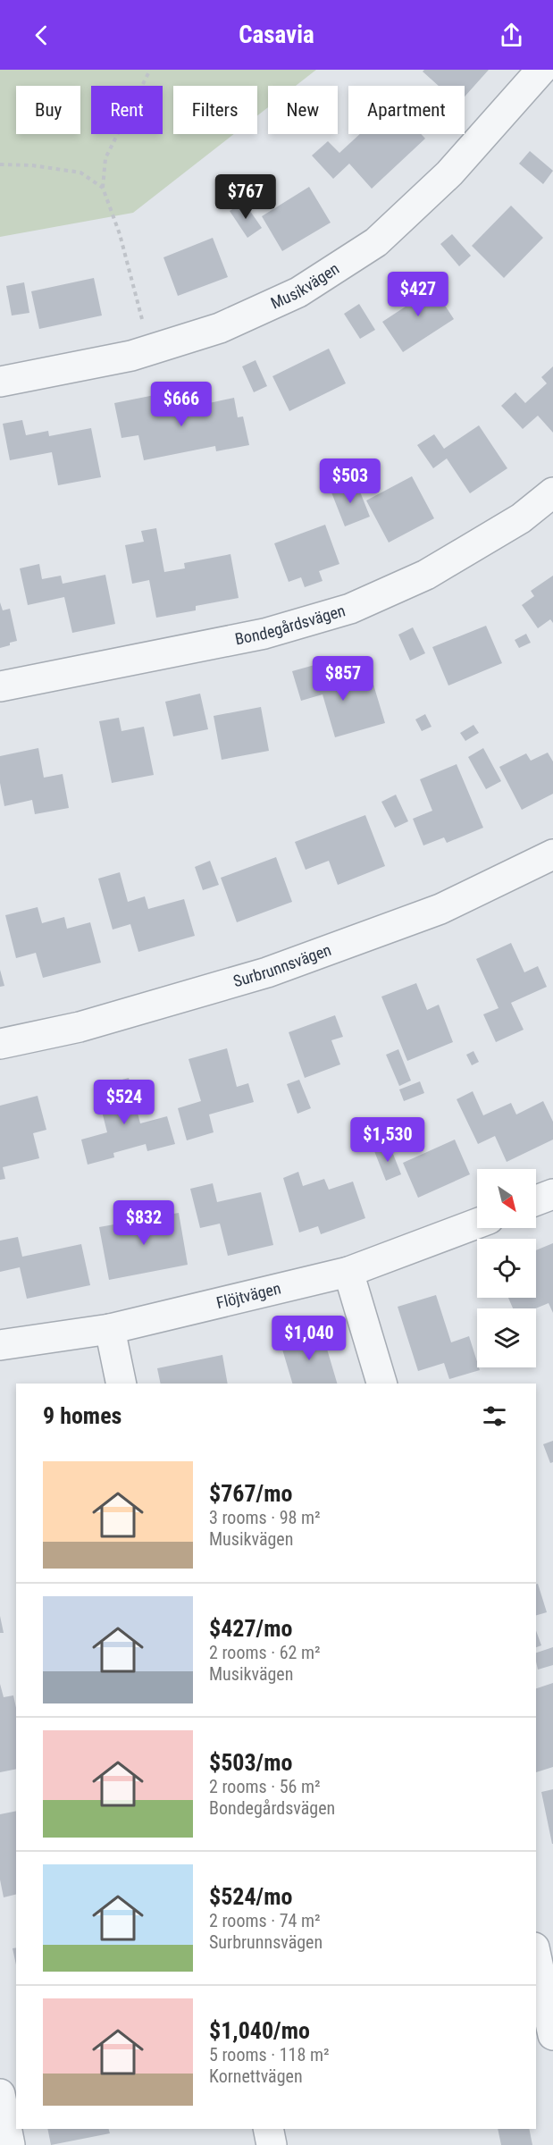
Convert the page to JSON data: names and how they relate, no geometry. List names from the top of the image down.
{
  "streets": {
    "street": [
      "Musikvägen",
      "Bondegårdsvägen",
      "Surbrunnsvägen",
      "Flöjtvägen"
    ]
  },
  "north": "bottom right",
  "page": {
    "header": "Casavia",
    "chip": [
      "Buy",
      "Rent",
      "Filters",
      "New",
      "Apartment"
    ],
    "price": [
      "$767",
      "$427",
      "$666",
      "$503",
      "$857",
      "$524",
      "$1,530",
      "$832",
      "$1,040"
    ],
    "heading": "9 homes",
    "list": [
      {
        "name": "$767/mo",
        "note": "3 rooms · 98 m² · Musikvägen"
      },
      {
        "name": "$427/mo",
        "note": "2 rooms · 62 m² · Musikvägen"
      },
      {
        "name": "$503/mo",
        "note": "2 rooms · 56 m² · Bondegårdsvägen"
      },
      {
        "name": "$524/mo",
        "note": "2 rooms · 74 m² · Surbrunnsvägen"
      },
      {
        "name": "$1,040/mo",
        "note": "5 rooms · 118 m² · Kornettvägen"
      }
    ]
  }
}
